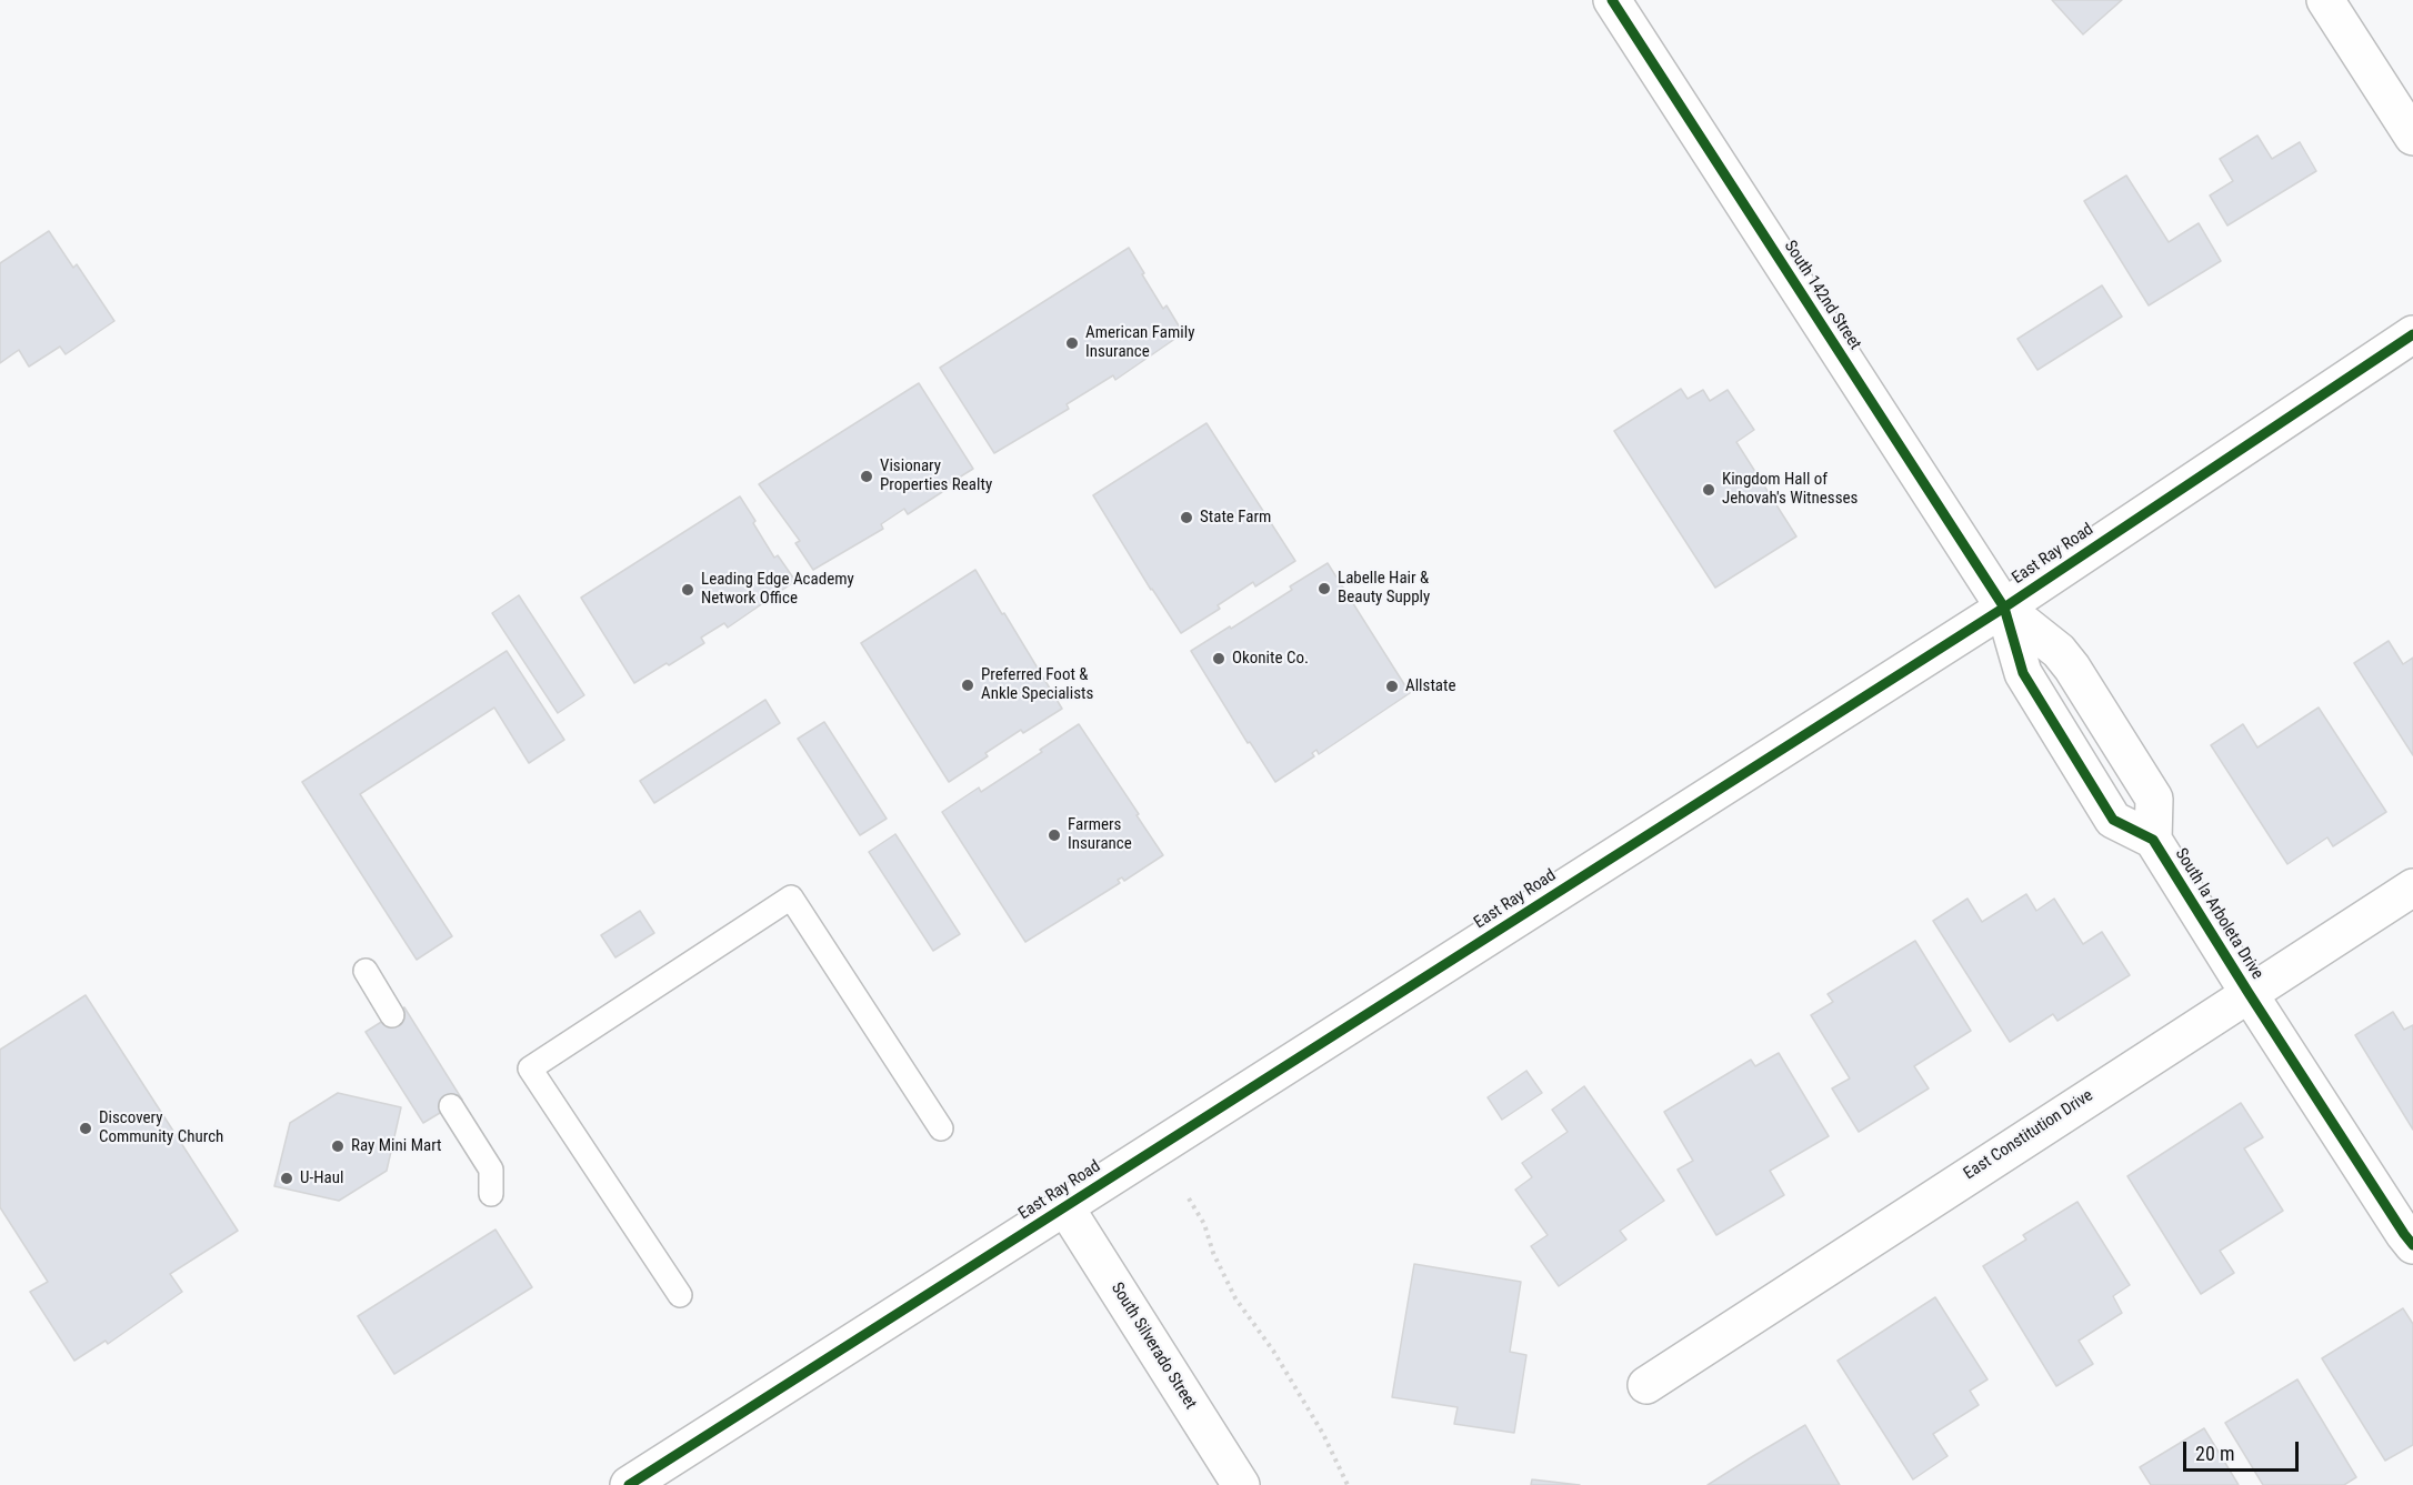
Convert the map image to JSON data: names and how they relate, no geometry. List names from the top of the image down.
{
  "streets": {
    "street": [
      "South 142nd Street",
      "East Ray Road",
      "South la Arboleta Drive",
      "East Constitution Drive",
      "South Silverado Street"
    ]
  },
  "crossings": [
    ["South 142nd Street", "East Ray Road"],
    ["South 142nd Street", "South la Arboleta Drive"],
    ["East Ray Road", "South la Arboleta Drive"],
    ["East Ray Road", "South Silverado Street"],
    ["South la Arboleta Drive", "East Constitution Drive"]
  ],
  "places": [
    "American Family Insurance",
    "Visionary Properties Realty",
    "Kingdom Hall of Jehovah's Witnesses",
    "State Farm",
    "Labelle Hair & Beauty Supply",
    "Leading Edge Academy Network Office",
    "Okonite Co.",
    "Preferred Foot & Ankle Specialists",
    "Allstate",
    "Farmers Insurance",
    "Discovery Community Church",
    "Ray Mini Mart",
    "U-Haul"
  ],
  "scale_bar": "20 m"
}
